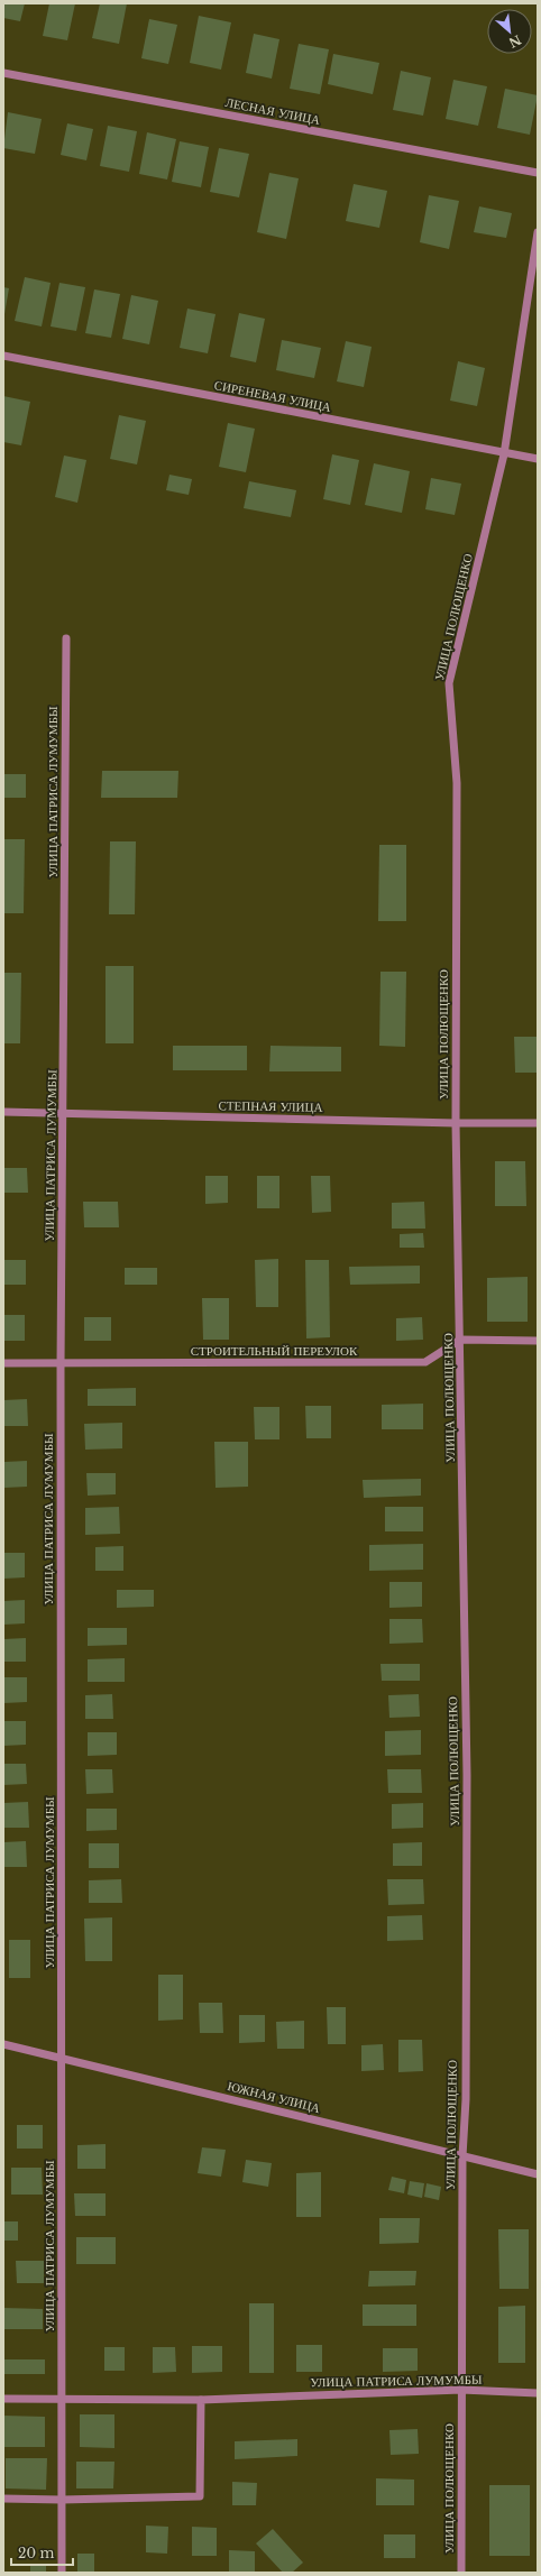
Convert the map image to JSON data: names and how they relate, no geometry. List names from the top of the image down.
{
  "streets": {
    "street": [
      "ЛЕСНАЯ УЛИЦА",
      "СИРЕНЕВАЯ УЛИЦА",
      "УЛИЦА ПОЛЮЩЕНКО",
      "УЛИЦА ПАТРИСА ЛУМУМБЫ",
      "СТЕПНАЯ УЛИЦА",
      "СТРОИТЕЛЬНЫЙ ПЕРЕУЛОК",
      "ЮЖНАЯ УЛИЦА"
    ]
  },
  "crossings": [
    ["СИРЕНЕВАЯ УЛИЦА", "УЛИЦА ПОЛЮЩЕНКО"],
    ["УЛИЦА ПОЛЮЩЕНКО", "УЛИЦА ПАТРИСА ЛУМУМБЫ"],
    ["УЛИЦА ПОЛЮЩЕНКО", "СТЕПНАЯ УЛИЦА"],
    ["УЛИЦА ПОЛЮЩЕНКО", "СТРОИТЕЛЬНЫЙ ПЕРЕУЛОК"],
    ["УЛИЦА ПОЛЮЩЕНКО", "ЮЖНАЯ УЛИЦА"],
    ["УЛИЦА ПАТРИСА ЛУМУМБЫ", "СТЕПНАЯ УЛИЦА"],
    ["УЛИЦА ПАТРИСА ЛУМУМБЫ", "СТРОИТЕЛЬНЫЙ ПЕРЕУЛОК"],
    ["УЛИЦА ПАТРИСА ЛУМУМБЫ", "ЮЖНАЯ УЛИЦА"]
  ],
  "scale_bar": "20 m",
  "north": "bottom right"
}
